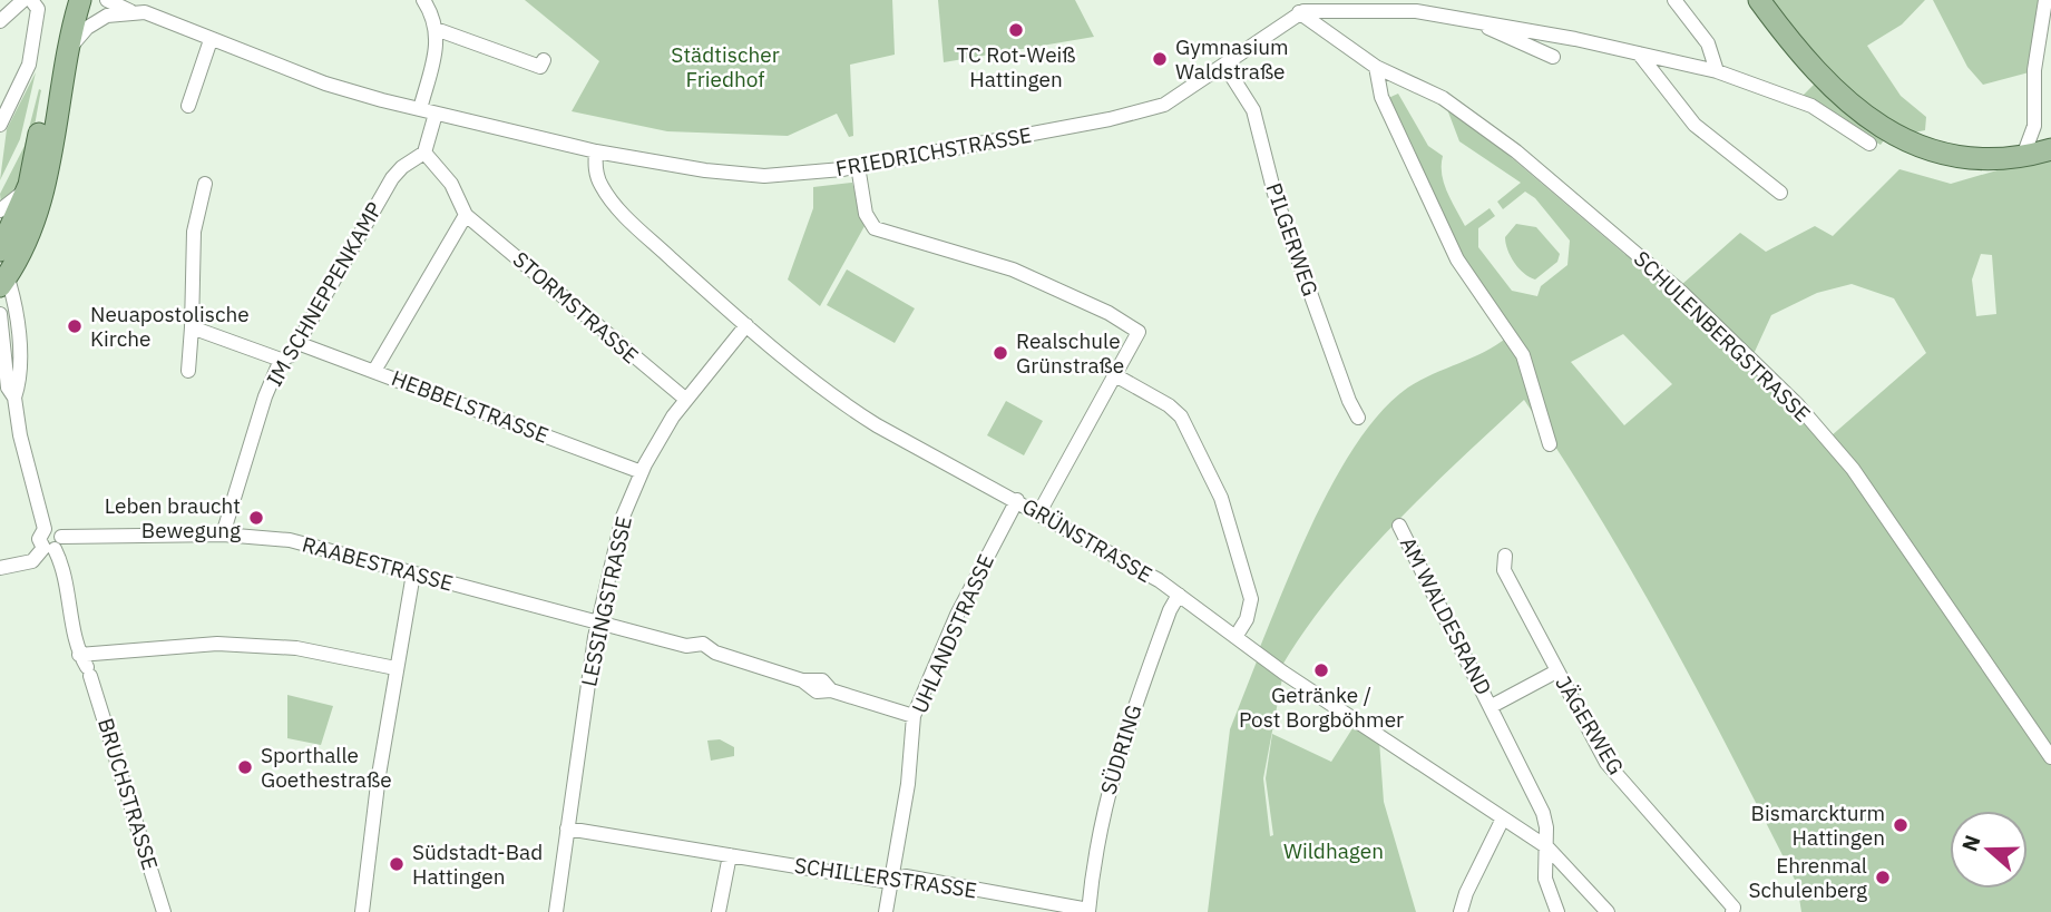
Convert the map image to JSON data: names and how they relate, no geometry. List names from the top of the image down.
{
  "streets": {
    "street": [
      "FRIEDRICHSTRASSE",
      "PILGERWEG",
      "IM SCHNEPPENKAMP",
      "STORMSTRASSE",
      "SCHULENBERGSTRASSE",
      "HEBBELSTRASSE",
      "GRÜNSTRASSE",
      "RAABESTRASSE",
      "LESSINGSTRASSE",
      "AM WALDESRAND",
      "UHLANDSTRASSE",
      "JÄGERWEG",
      "SÜDRING",
      "BRUCHSTRASSE",
      "SCHILLERSTRASSE"
    ]
  },
  "crossings": [
    ["FRIEDRICHSTRASSE", "PILGERWEG"],
    ["FRIEDRICHSTRASSE", "SCHULENBERGSTRASSE"],
    ["FRIEDRICHSTRASSE", "GRÜNSTRASSE"],
    ["IM SCHNEPPENKAMP", "HEBBELSTRASSE"],
    ["IM SCHNEPPENKAMP", "RAABESTRASSE"],
    ["STORMSTRASSE", "LESSINGSTRASSE"],
    ["HEBBELSTRASSE", "LESSINGSTRASSE"],
    ["GRÜNSTRASSE", "LESSINGSTRASSE"],
    ["GRÜNSTRASSE", "AM WALDESRAND"],
    ["GRÜNSTRASSE", "UHLANDSTRASSE"],
    ["GRÜNSTRASSE", "SÜDRING"],
    ["RAABESTRASSE", "LESSINGSTRASSE"],
    ["RAABESTRASSE", "UHLANDSTRASSE"],
    ["RAABESTRASSE", "BRUCHSTRASSE"],
    ["LESSINGSTRASSE", "SCHILLERSTRASSE"],
    ["AM WALDESRAND", "JÄGERWEG"],
    ["UHLANDSTRASSE", "SCHILLERSTRASSE"],
    ["SÜDRING", "SCHILLERSTRASSE"]
  ],
  "parks": ["Städtischer Friedhof", "Wildhagen"],
  "places": [
    "TC Rot-Weiß Hattingen",
    "Gymnasium Waldstraße",
    "Neuapostolische Kirche",
    "Realschule Grünstraße",
    "Leben braucht Bewegung",
    "Getränke / Post Borgböhmer",
    "Sporthalle Goethestraße",
    "Bismarckturm Hattingen",
    "Südstadt-Bad Hattingen",
    "Ehrenmal Schulenberg"
  ],
  "north": "left"
}
